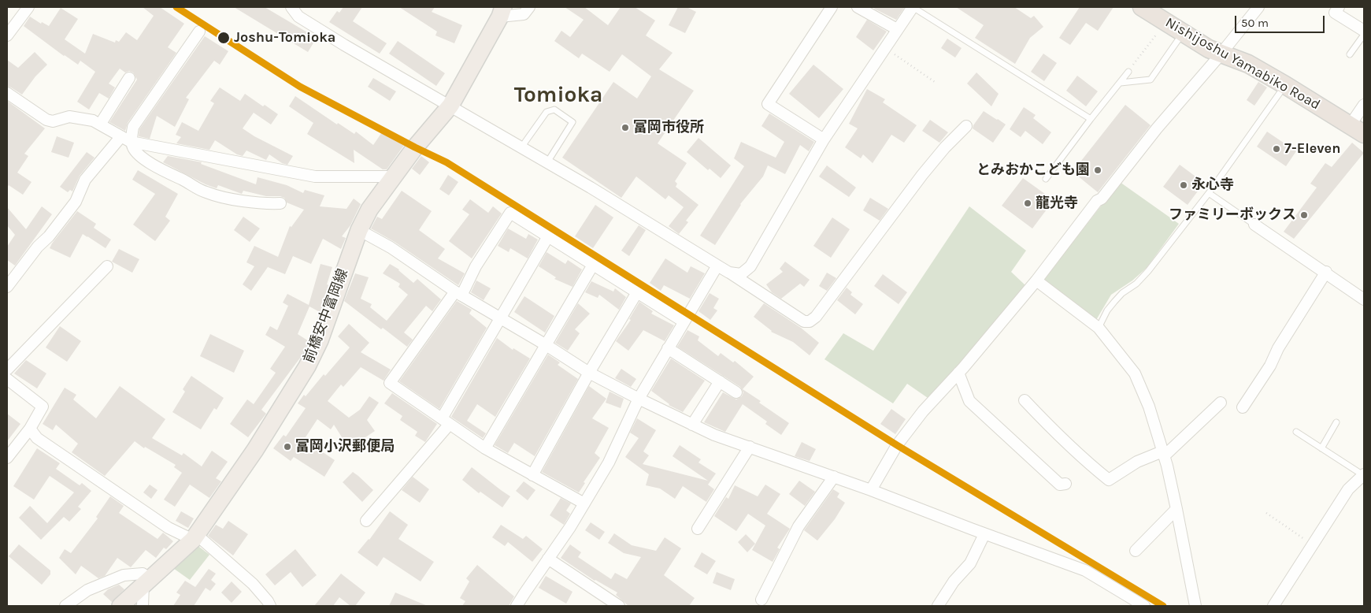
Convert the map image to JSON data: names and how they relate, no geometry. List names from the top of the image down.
{
  "streets": {
    "highway": ["Nishijoshu Yamabiko Road"],
    "main road": ["前橋安中富岡線"]
  },
  "districts": ["Tomioka"],
  "places": [
    "Joshu-Tomioka",
    "富岡市役所",
    "7-Eleven",
    "とみおかこども園",
    "永心寺",
    "龍光寺",
    "ファミリーボックス",
    "富岡小沢郵便局"
  ],
  "scale_bar": "50 m"
}
